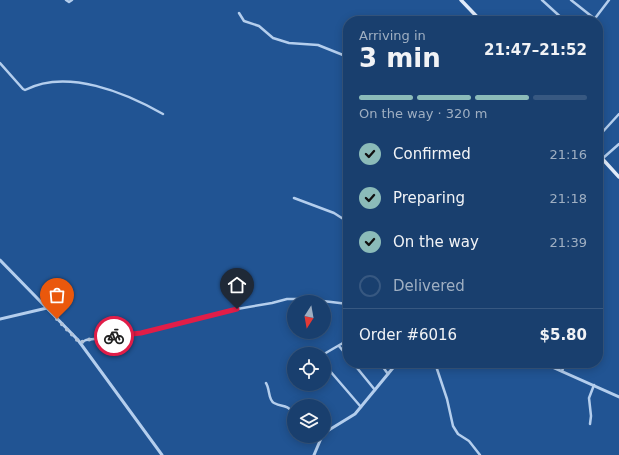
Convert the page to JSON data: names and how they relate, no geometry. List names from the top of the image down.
{
  "north": "bottom",
  "page": {
    "heading": ["3 min", "Arriving in", "21:47–21:52"],
    "panel": ["Order #6016", "$5.80"],
    "bar": "On the way · 320 m",
    "list": [
      ["Confirmed", "21:16"],
      ["Preparing", "21:18"],
      ["On the way", "21:39"],
      "Delivered"
    ]
  }
}
